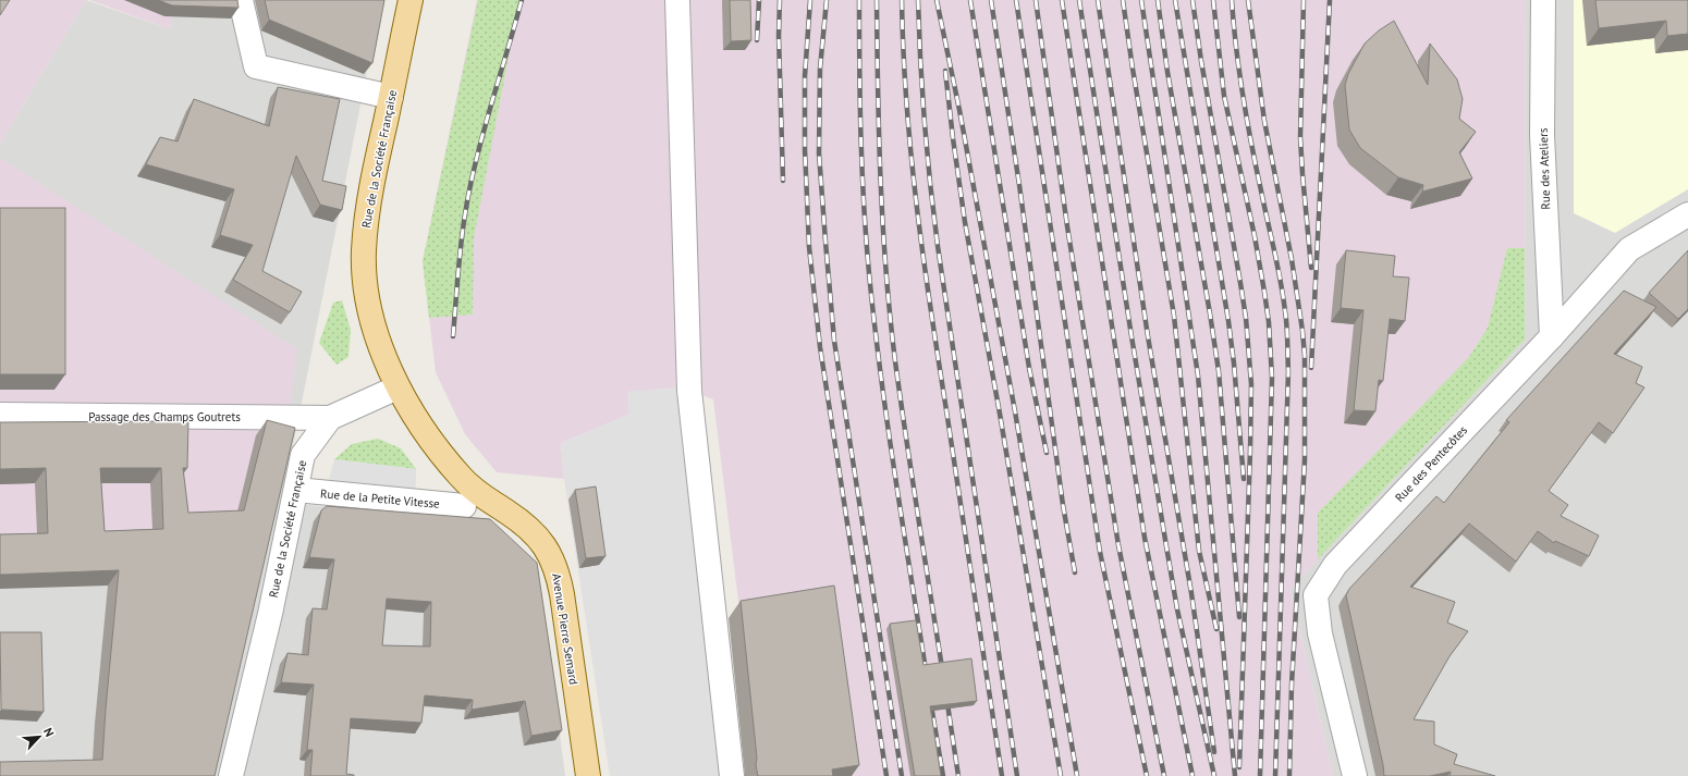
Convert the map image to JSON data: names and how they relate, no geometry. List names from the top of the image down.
{
  "streets": {
    "main road": ["Rue de la Société Française", "Avenue Pierre Semard"],
    "street": [
      "Rue des Ateliers",
      "Passage des Champs Goutrets",
      "Rue des Pentecôtes",
      "Rue de la Petite Vitesse"
    ]
  },
  "crossings": [
    ["Rue de la Société Française", "Passage des Champs Goutrets"],
    ["Rue de la Société Française", "Rue de la Petite Vitesse"],
    ["Rue de la Société Française", "Avenue Pierre Semard"],
    ["Rue des Ateliers", "Rue des Pentecôtes"]
  ],
  "north": "top right"
}
